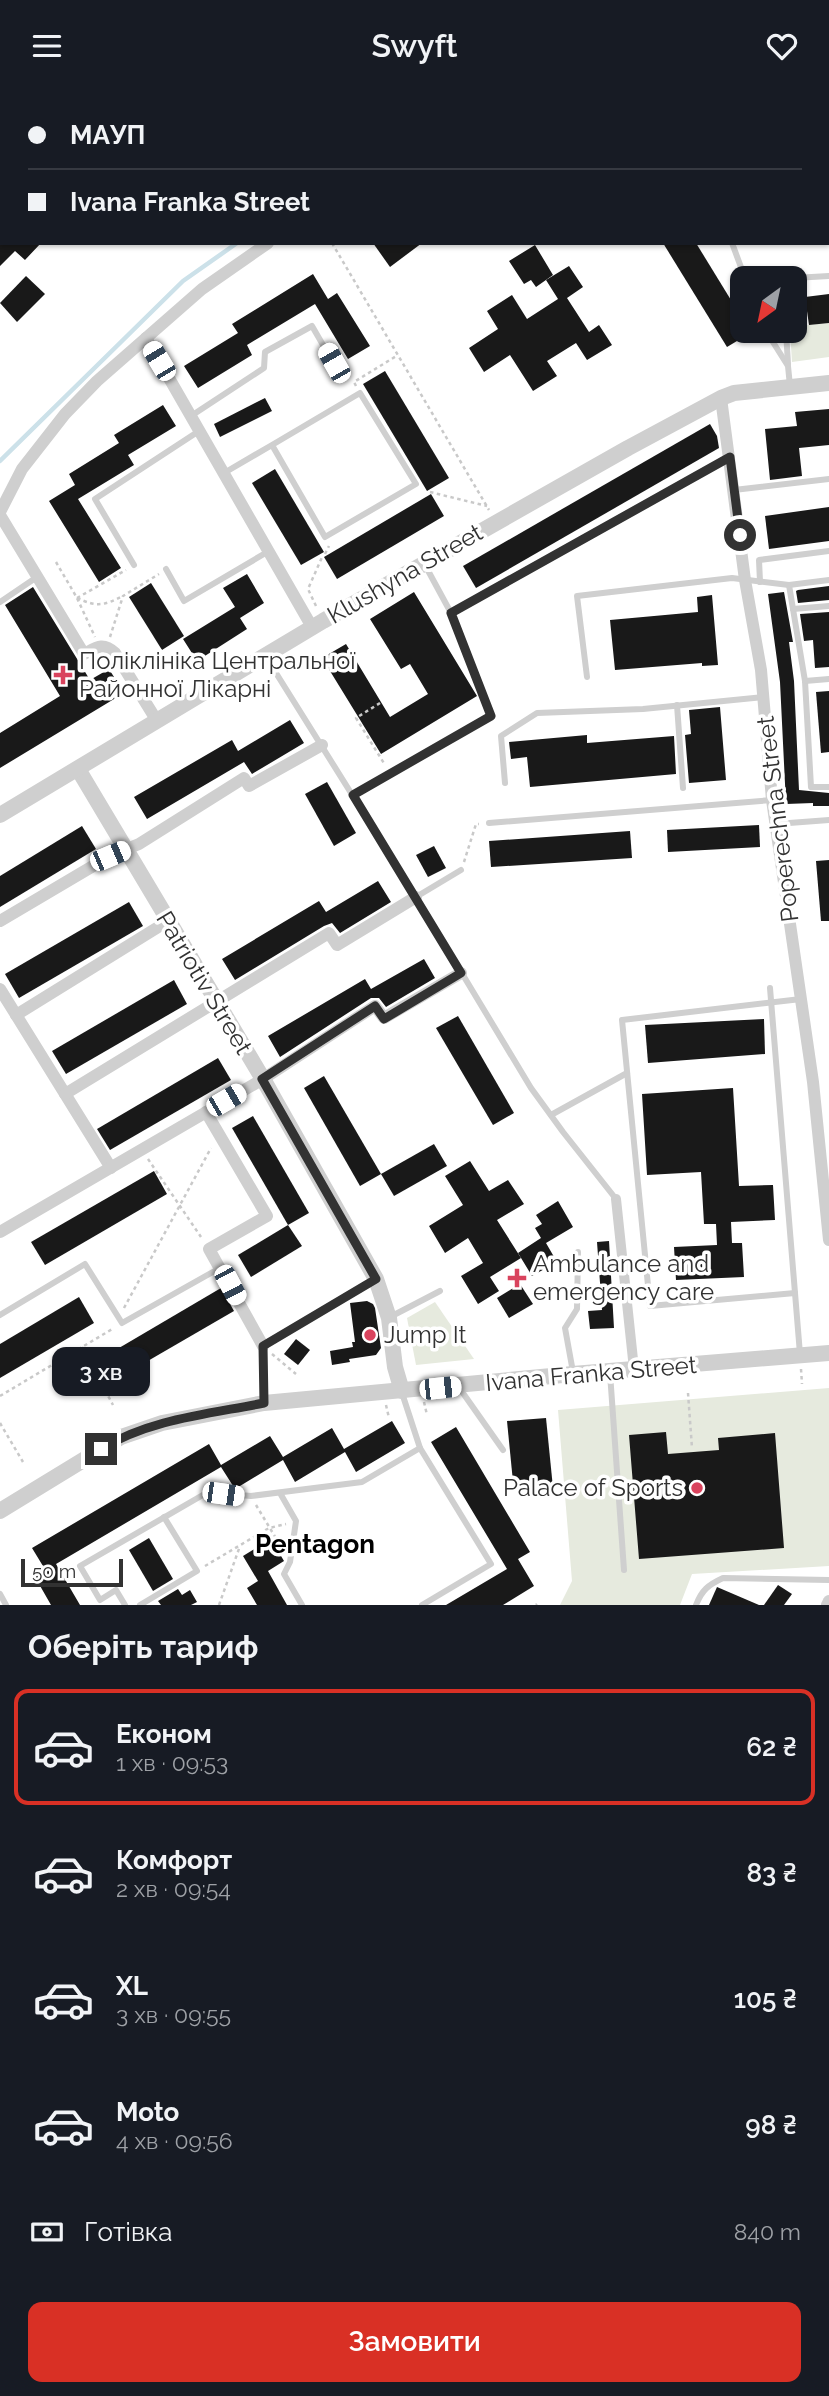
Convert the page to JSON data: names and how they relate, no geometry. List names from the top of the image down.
{
  "streets": {
    "street": [
      "Klushyna Street",
      "Poperechna Street",
      "Patriotiv Street",
      "Ivana Franka Street"
    ]
  },
  "crossings": [
    ["Klushyna Street", "Poperechna Street"],
    ["Klushyna Street", "Patriotiv Street"],
    ["Patriotiv Street", "Ivana Franka Street"]
  ],
  "districts": ["Pentagon"],
  "places": {
    "health": ["Поліклініка Центральної Районної Лікарні", "Ambulance and emergency care"],
    "other": ["Jump It", "Palace of Sports"]
  },
  "scale_bar": "50 m",
  "north": "bottom left",
  "page": {
    "header": "Swyft",
    "banner": ["МАУП", "Ivana Franka Street"],
    "bubble": "3 хв",
    "scale": "50 m",
    "heading": "Оберіть тариф",
    "list": [
      {
        "name": "Економ",
        "note": "1 хв · 09:53",
        "value": "62 ₴"
      },
      {
        "name": "Комфорт",
        "note": "2 хв · 09:54",
        "value": "83 ₴"
      },
      {
        "name": "XL",
        "note": "3 хв · 09:55",
        "value": "105 ₴"
      },
      {
        "name": "Moto",
        "note": "4 хв · 09:56",
        "value": "98 ₴"
      }
    ],
    "pay": ["Готівка", "840 m"],
    "buttons": "Замовити"
  }
}
